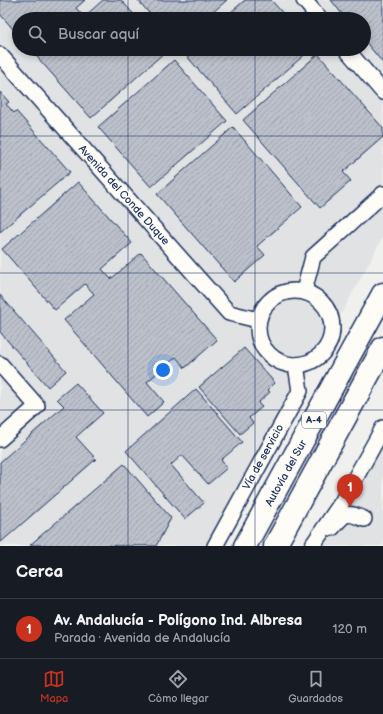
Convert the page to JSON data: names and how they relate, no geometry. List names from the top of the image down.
{
  "streets": {
    "highway": ["A-4", "Autovía del Sur"],
    "street": ["Avenida del Conde Duque", "Vía de servicio"]
  },
  "crossings": [
    ["Avenida del Conde Duque", "Vía de servicio"]
  ],
  "page": {
    "search": "Buscar aquí",
    "pins": "1",
    "heading": "Cerca",
    "list": [
      {
        "mark": "1",
        "name": "Av. Andalucía - Polígono Ind. Albresa",
        "note": "Parada · Avenida de Andalucía",
        "value": "120 m"
      }
    ],
    "nav": ["Mapa", "Cómo llegar", "Guardados"]
  }
}
